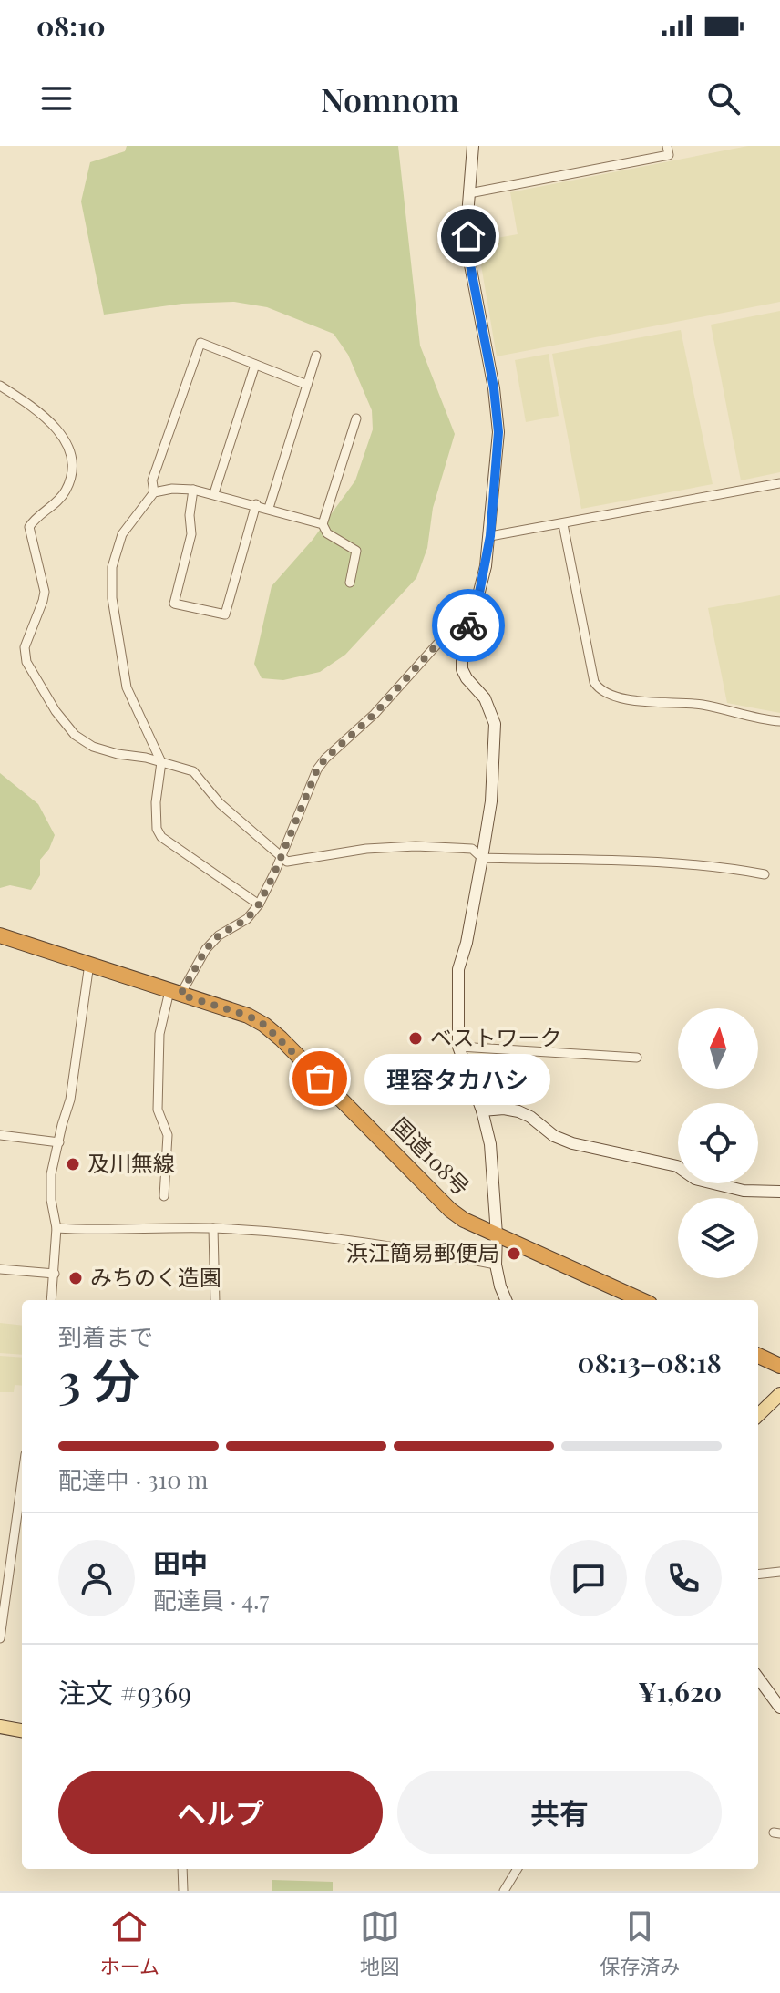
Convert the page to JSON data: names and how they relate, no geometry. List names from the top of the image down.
{
  "streets": {
    "highway": ["国道108号"]
  },
  "places": [
    "ベストワーク",
    "理容タカハシ",
    "及川無線",
    "浜江簡易郵便局",
    "みちのく造園"
  ],
  "north": "top",
  "page": {
    "status": "08:10",
    "header": "Nomnom",
    "bubble": "理容タカハシ",
    "heading": ["3 分", "到着まで", "08:13–08:18"],
    "panel": [
      "田中",
      "配達員 · 4.7",
      "注文 #9369",
      "¥1,620"
    ],
    "bar": "配達中 · 310 m",
    "buttons": ["ヘルプ", "共有"],
    "tabs": ["ホーム", "地図", "保存済み"]
  }
}
